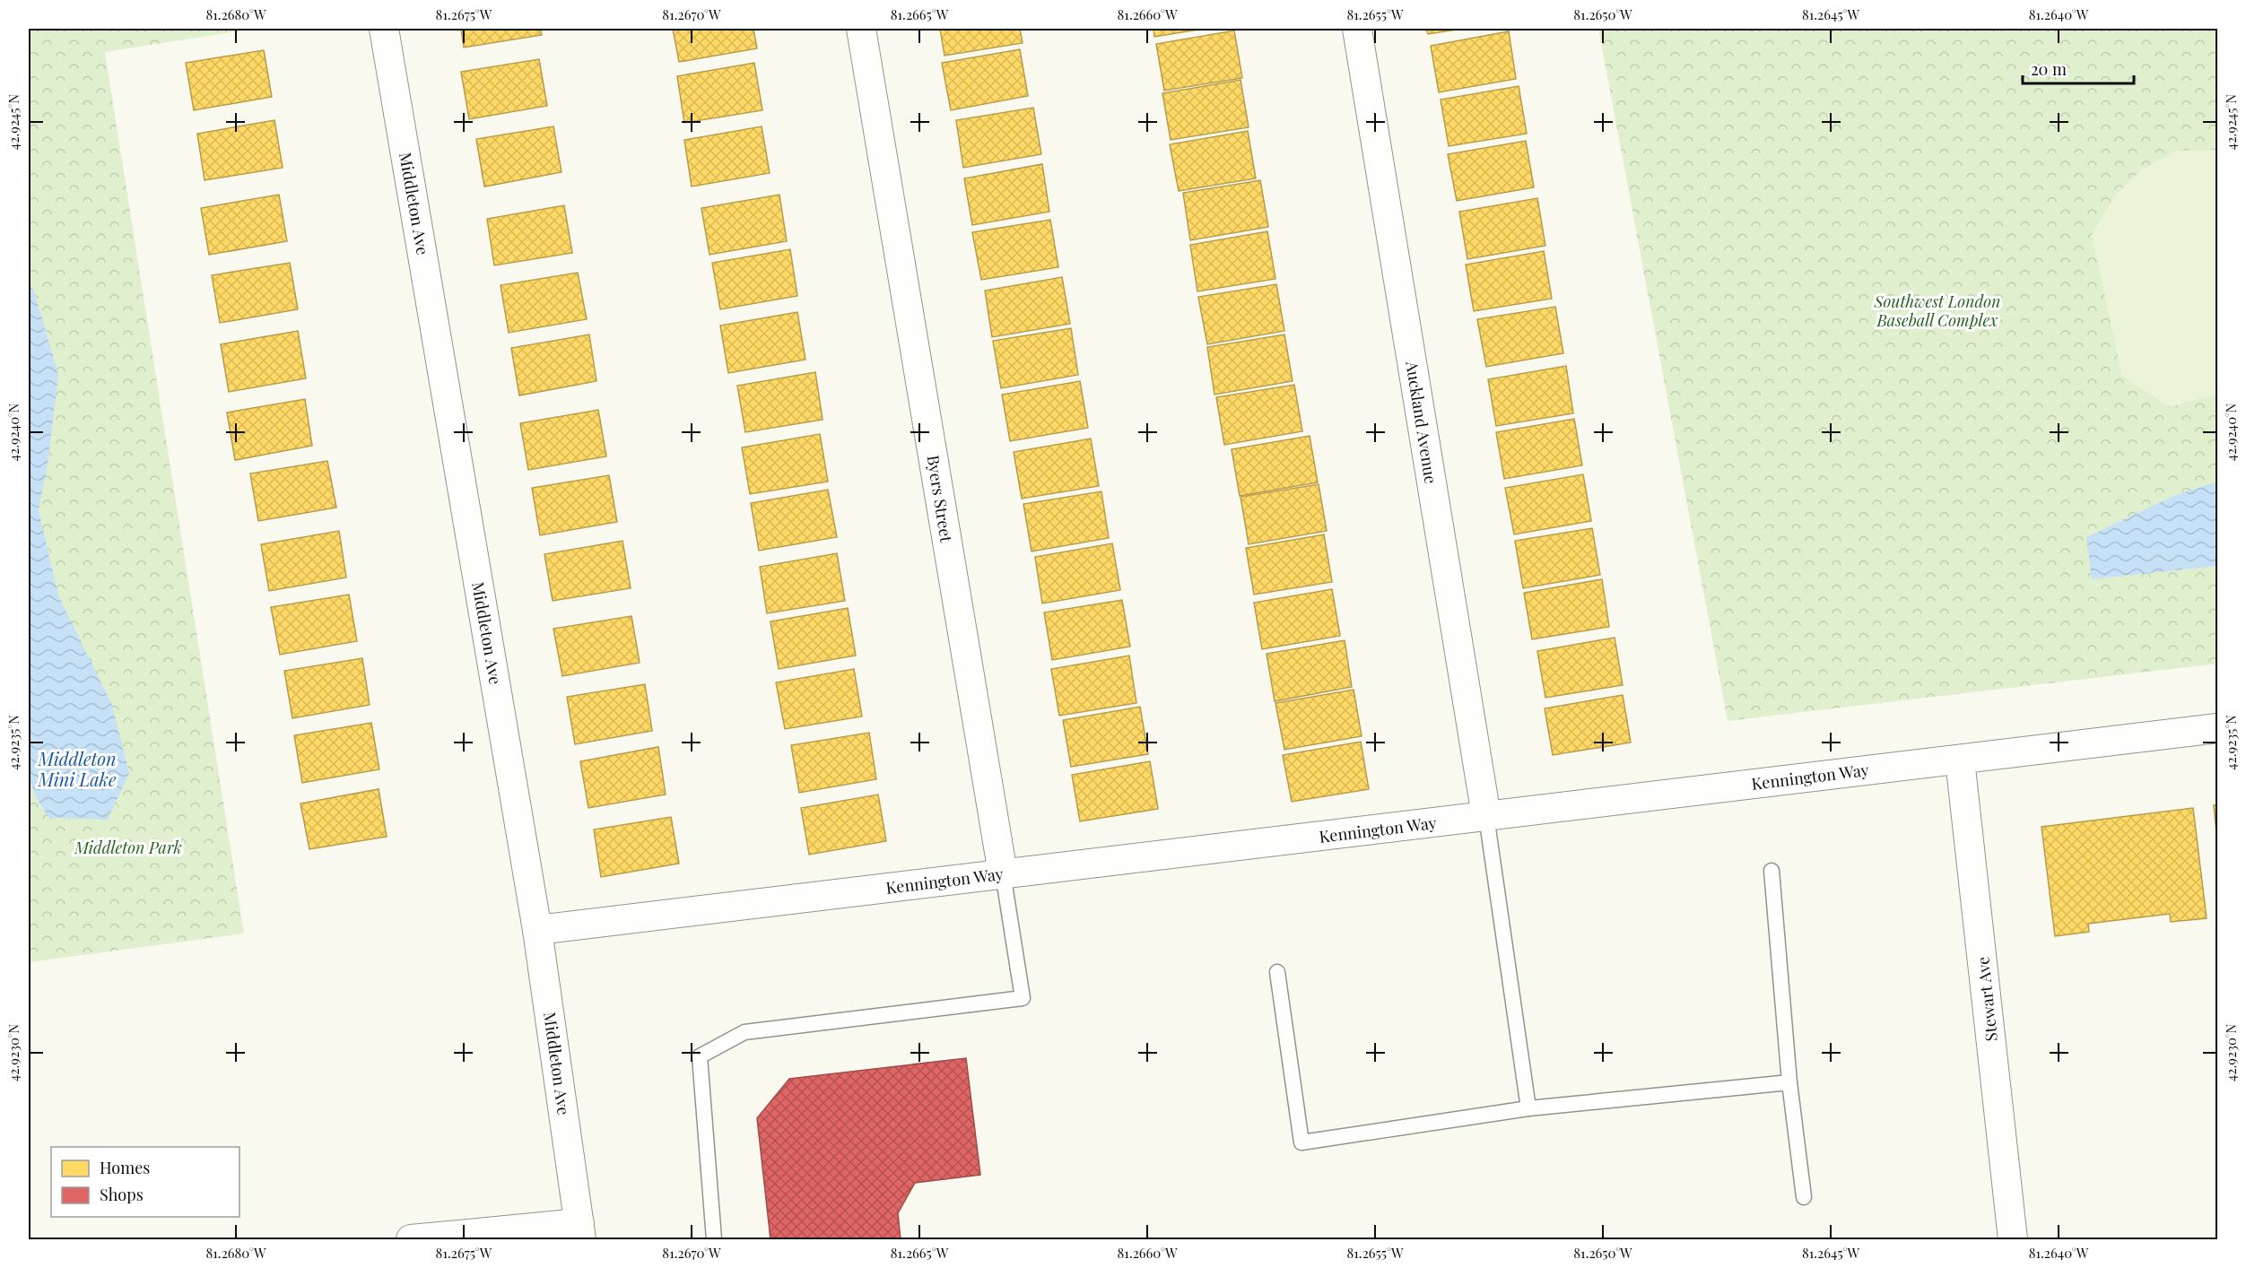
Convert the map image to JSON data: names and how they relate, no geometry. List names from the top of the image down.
{
  "streets": {
    "street": [
      "Middleton Ave",
      "Auckland Avenue",
      "Byers Street",
      "Kennington Way",
      "Stewart Ave"
    ]
  },
  "crossings": [
    ["Middleton Ave", "Kennington Way"],
    ["Auckland Avenue", "Kennington Way"],
    ["Byers Street", "Kennington Way"],
    ["Kennington Way", "Stewart Ave"]
  ],
  "water": ["Middleton Mini Lake"],
  "parks": ["Southwest London Baseball Complex", "Middleton Park"],
  "legend": ["Homes", "Shops"],
  "scale_bar": "20 m",
  "coordinates": [
    "81.2680°W",
    "81.2675°W",
    "81.2670°W",
    "81.2665°W",
    "81.2660°W",
    "81.2655°W",
    "81.2650°W",
    "81.2645°W",
    "81.2640°W",
    "42.9245°N",
    "42.9240°N",
    "42.9235°N",
    "42.9230°N"
  ]
}
